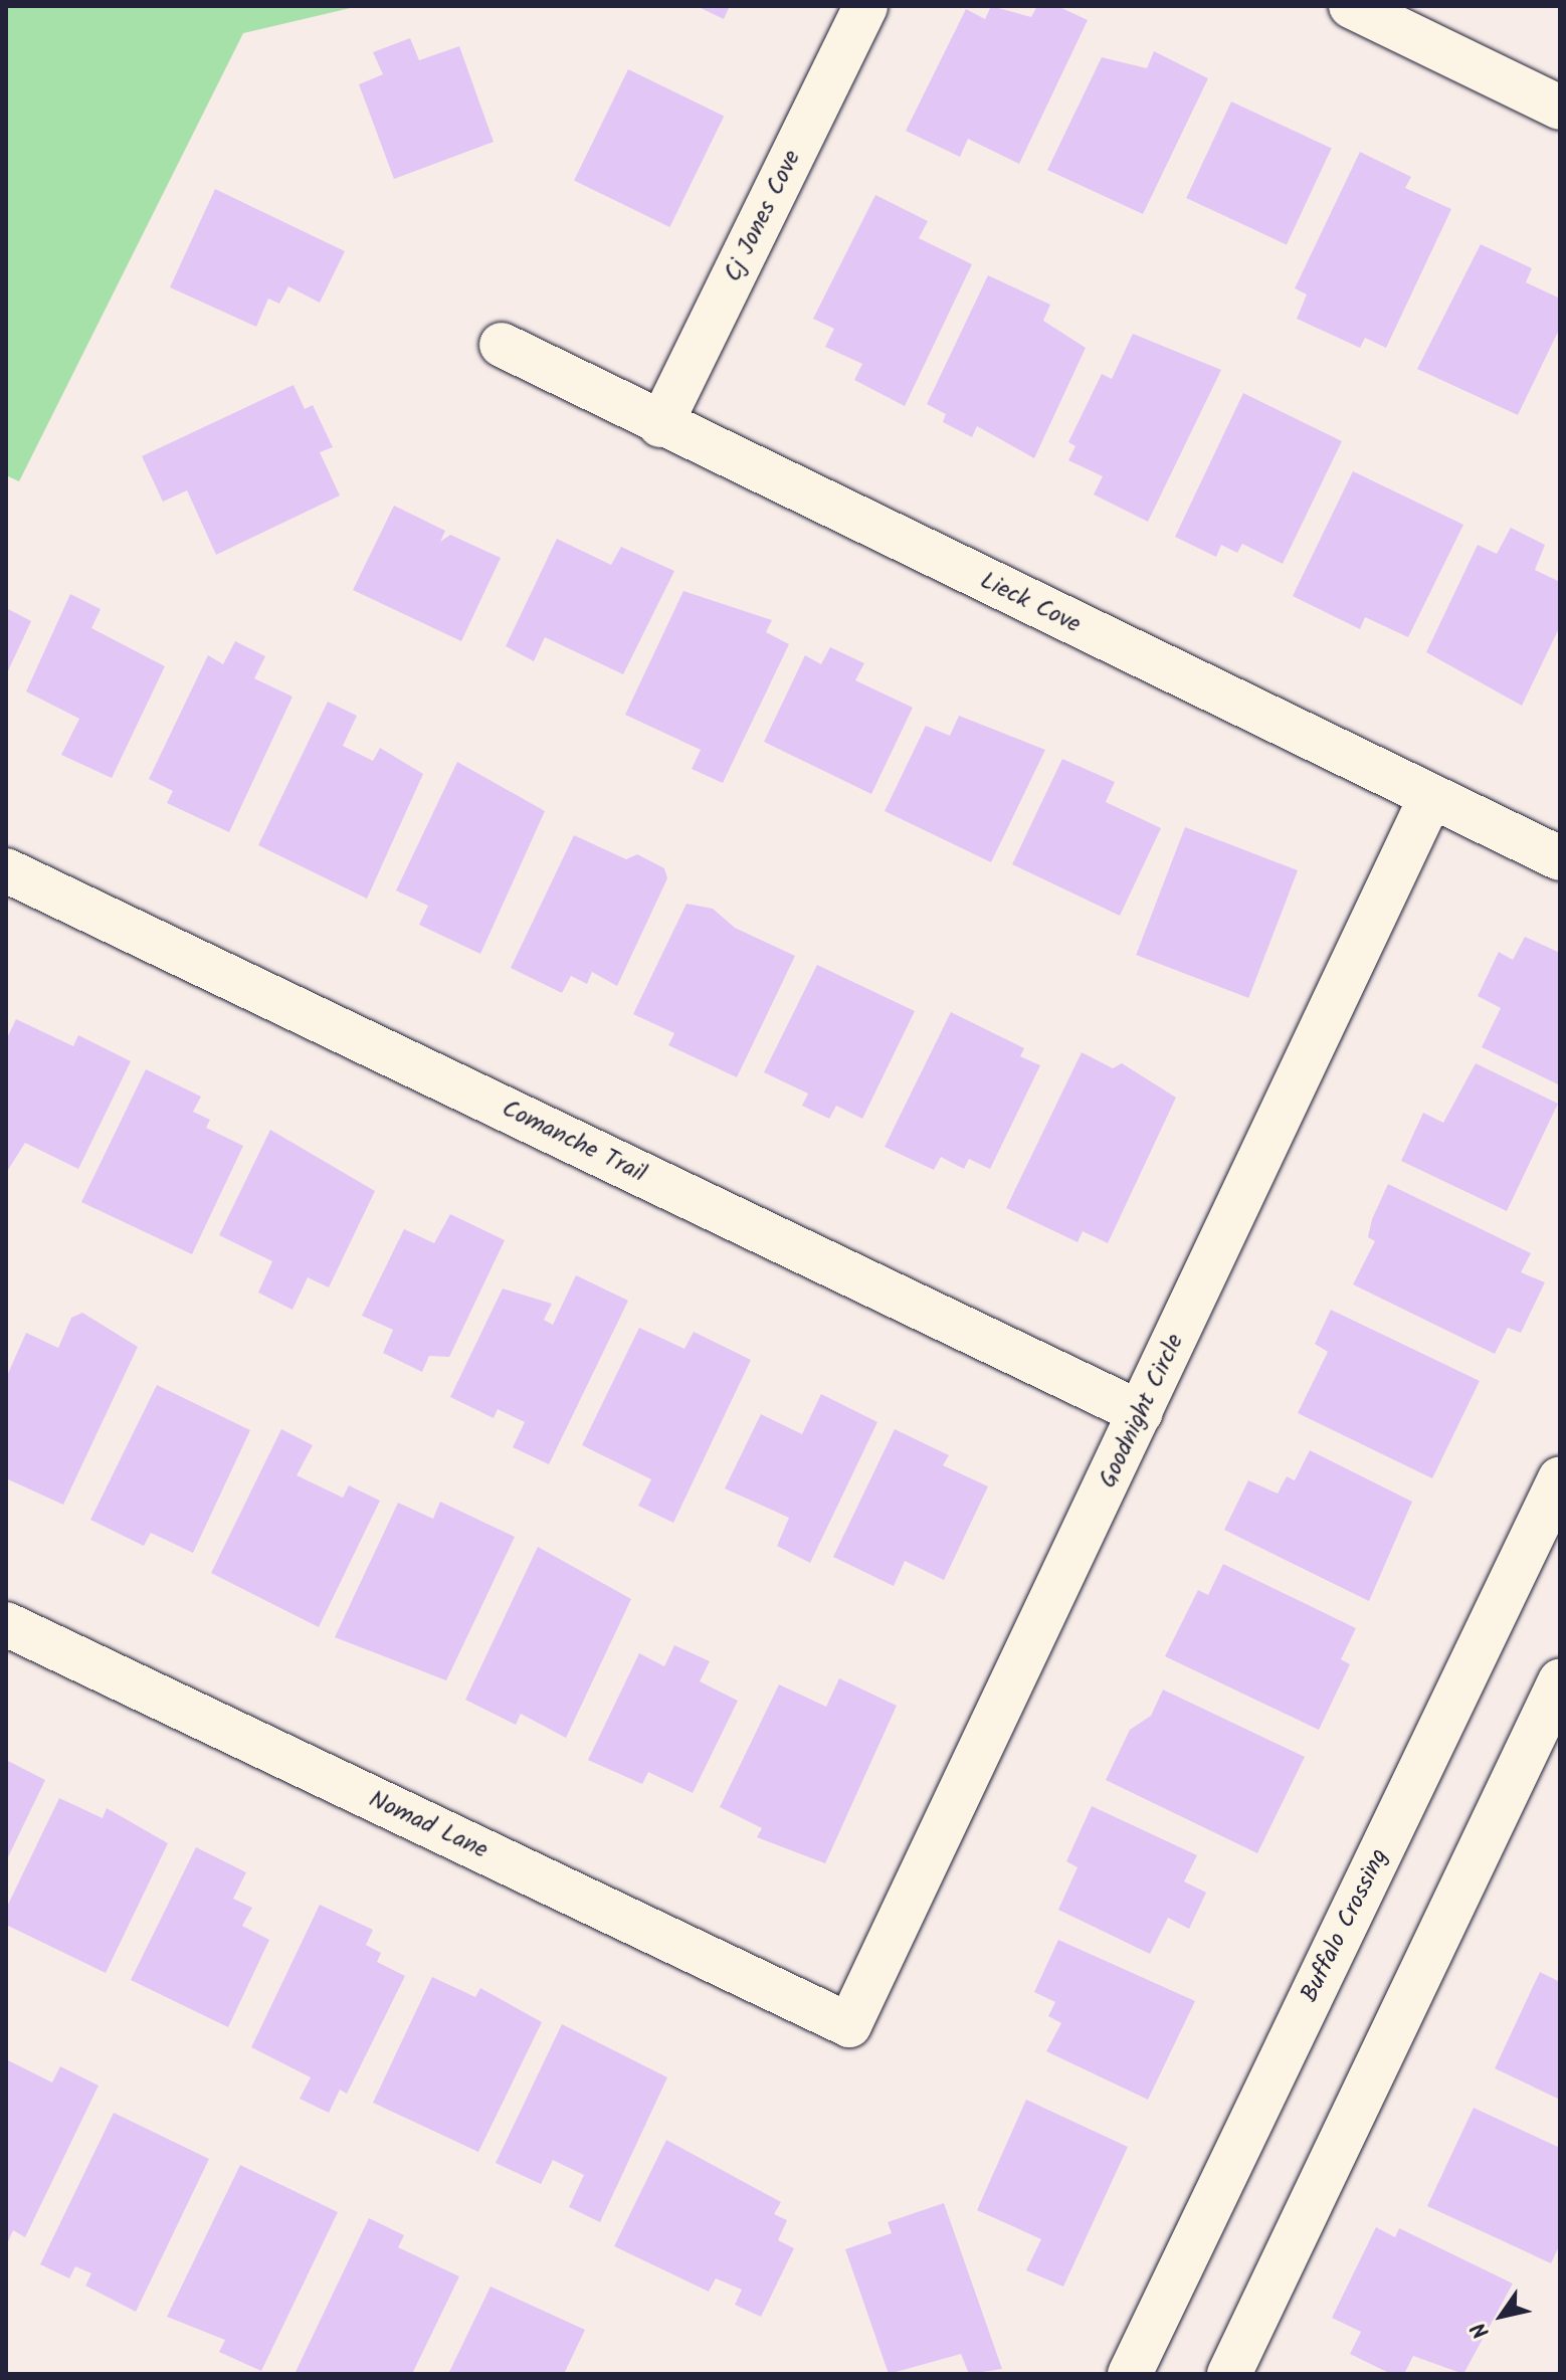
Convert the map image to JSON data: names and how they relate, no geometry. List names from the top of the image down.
{
  "streets": {
    "street": [
      "Cj Jones Cove",
      "Lieck Cove",
      "Comanche Trail",
      "Goodnight Circle",
      "Nomad Lane",
      "Buffalo Crossing"
    ]
  },
  "crossings": [
    ["Cj Jones Cove", "Lieck Cove"],
    ["Lieck Cove", "Goodnight Circle"],
    ["Comanche Trail", "Goodnight Circle"],
    ["Goodnight Circle", "Nomad Lane"]
  ],
  "north": "bottom left"
}
